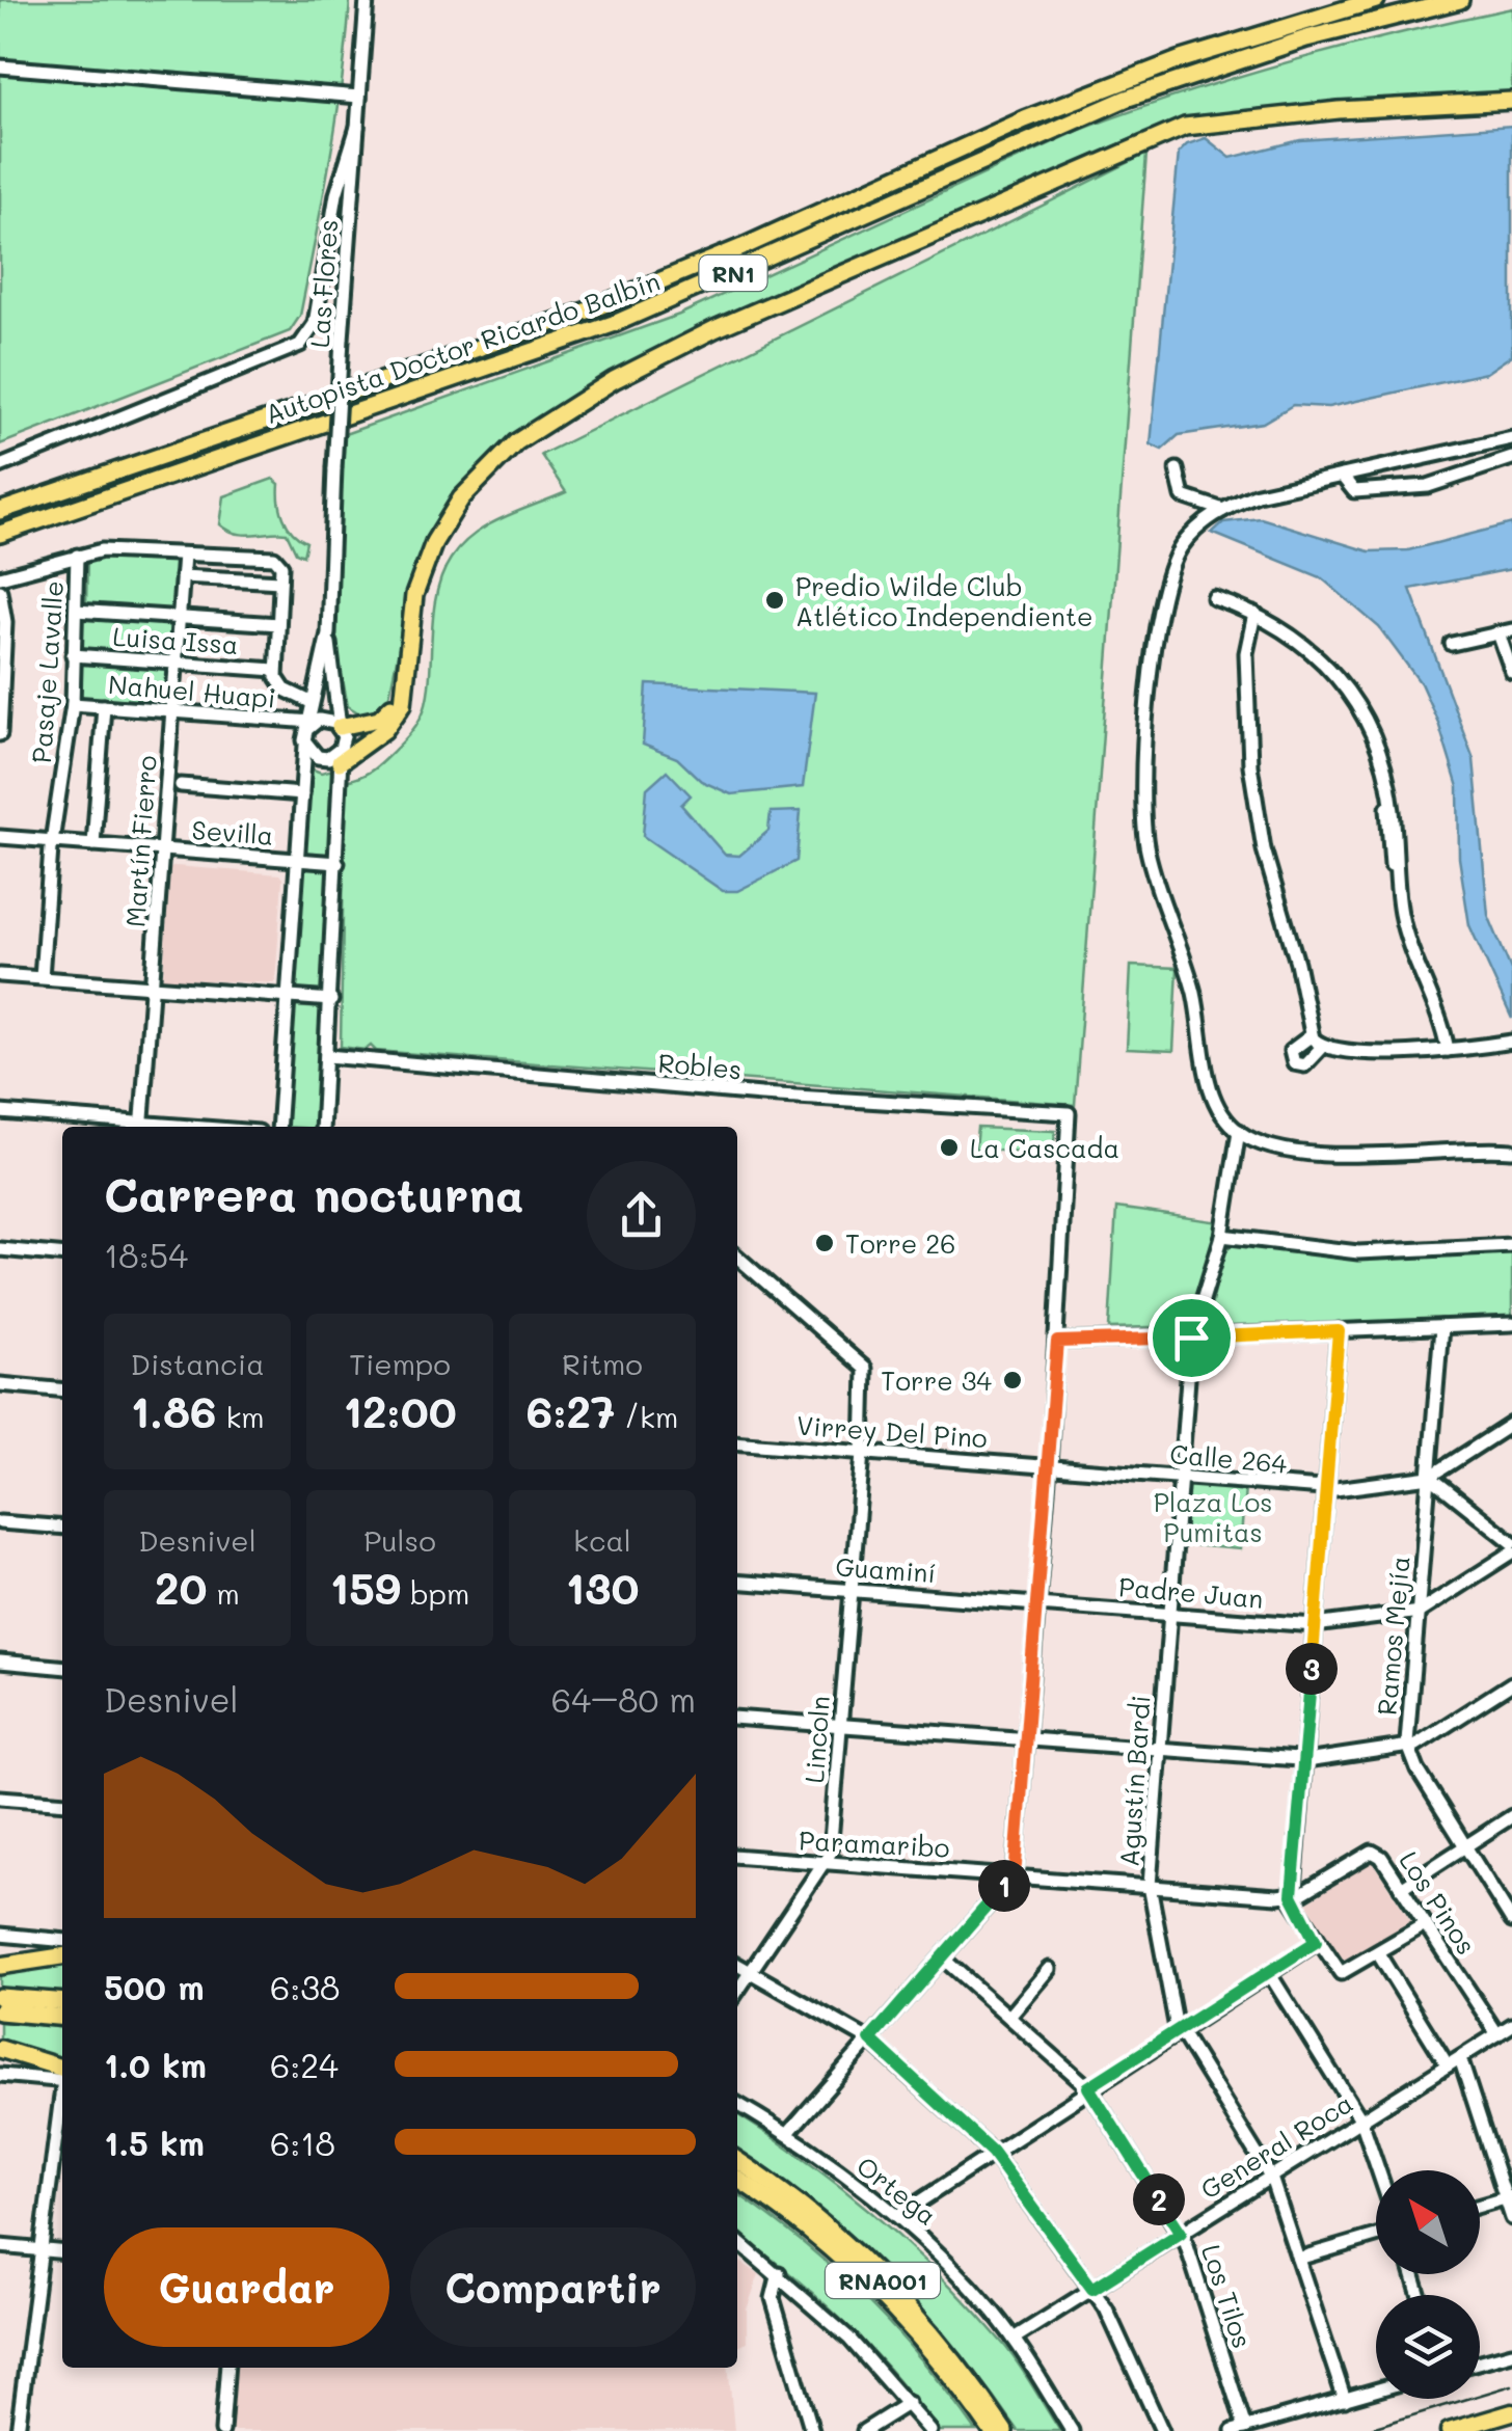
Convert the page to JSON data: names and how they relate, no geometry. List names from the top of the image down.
{
  "streets": {
    "highway": ["RN1", "Autopista Doctor Ricardo Balbín", "RNA001"],
    "street": [
      "Las Flores",
      "Luisa Issa",
      "Pasaje Lavalle",
      "Nahuel Huapi",
      "Sevilla",
      "Martín Fierro",
      "Robles",
      "Virrey Del Pino",
      "Calle 264",
      "Guaminí",
      "Padre Juan",
      "Ramos Mejía",
      "Lincoln",
      "Agustín Bardi",
      "Paramaribo",
      "Los Pinos",
      "General Roca",
      "Ortega",
      "Los Tilos"
    ]
  },
  "crossings": [
    ["Las Flores", "Nahuel Huapi"],
    ["Luisa Issa", "Pasaje Lavalle"],
    ["Luisa Issa", "Martín Fierro"],
    ["Pasaje Lavalle", "Nahuel Huapi"],
    ["Pasaje Lavalle", "Sevilla"],
    ["Nahuel Huapi", "Martín Fierro"],
    ["Sevilla", "Martín Fierro"],
    ["Virrey Del Pino", "Calle 264"],
    ["Virrey Del Pino", "Lincoln"],
    ["Calle 264", "Ramos Mejía"],
    ["Calle 264", "Agustín Bardi"],
    ["Guaminí", "Padre Juan"],
    ["Guaminí", "Lincoln"],
    ["Padre Juan", "Ramos Mejía"],
    ["Padre Juan", "Agustín Bardi"],
    ["Lincoln", "Paramaribo"],
    ["Agustín Bardi", "Paramaribo"],
    ["Agustín Bardi", "General Roca"],
    ["Paramaribo", "Los Pinos"],
    ["Los Pinos", "General Roca"],
    ["General Roca", "Ortega"],
    ["General Roca", "Los Tilos"]
  ],
  "parks": ["Plaza Los Pumitas"],
  "places": [
    "Predio Wilde Club Atlético Independiente",
    "La Cascada",
    "Torre 26",
    "Torre 34"
  ],
  "north": "top left",
  "page": {
    "heading": ["Carrera nocturna", "18:54"],
    "stats": [
      ["Distancia", "1.86 km"],
      ["Tiempo", "12:00"],
      ["Ritmo", "6:27 /km"],
      ["Desnivel", "20 m"],
      ["Pulso", "159 bpm"],
      ["kcal", "130"]
    ],
    "pins": ["3", "1", "2"],
    "chart": ["Desnivel", "64–80 m"],
    "list": [
      {
        "name": "500 m",
        "note": "6:38"
      },
      {
        "name": "1.0 km",
        "note": "6:24"
      },
      {
        "name": "1.5 km",
        "note": "6:18"
      }
    ],
    "buttons": ["Guardar", "Compartir"]
  }
}
